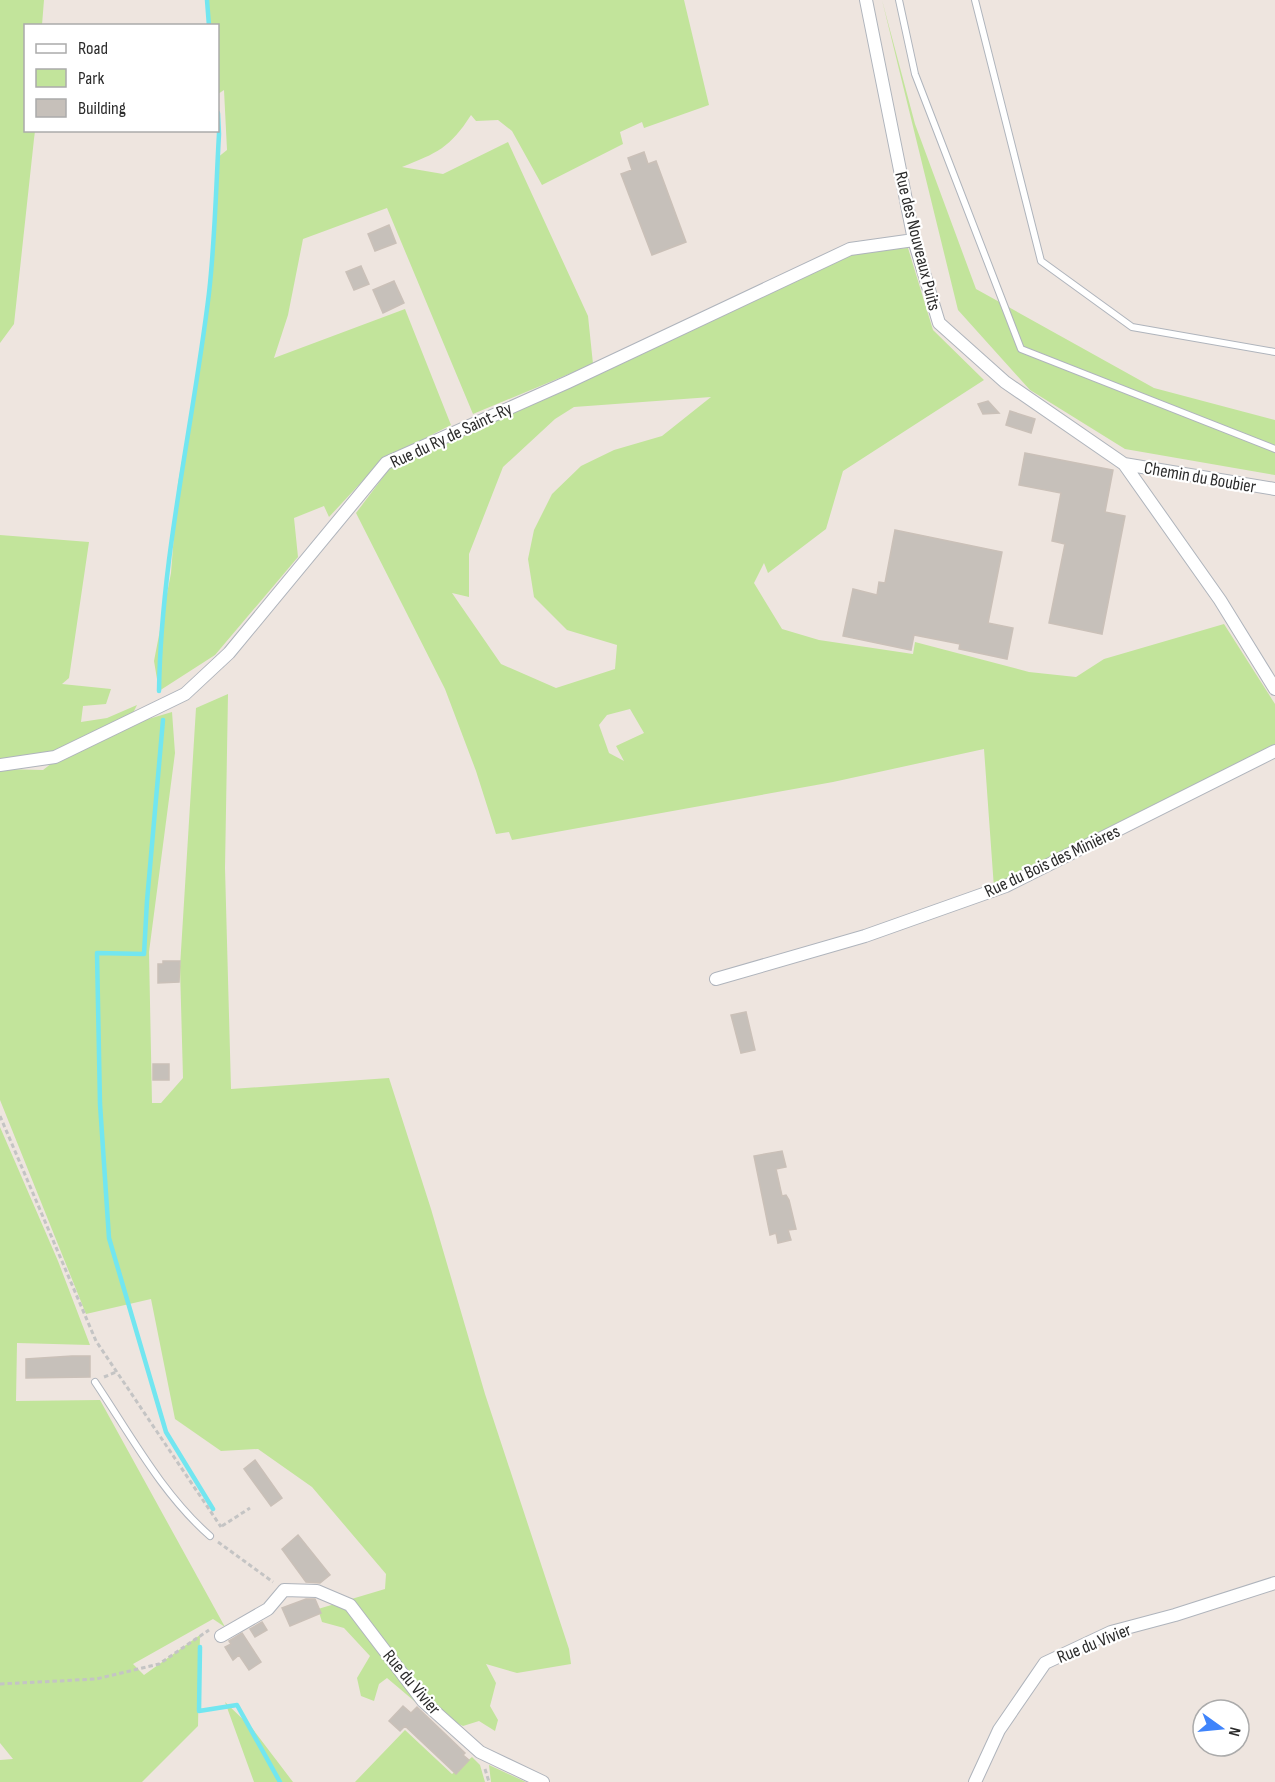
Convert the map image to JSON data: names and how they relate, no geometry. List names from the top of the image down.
{
  "streets": {
    "street": [
      "Rue des Nouveaux Puits",
      "Rue du Ry de Saint-Ry",
      "Chemin du Boubier",
      "Rue du Bois des Minières",
      "Rue du Vivier"
    ]
  },
  "crossings": [
    ["Rue des Nouveaux Puits", "Rue du Ry de Saint-Ry"],
    ["Rue des Nouveaux Puits", "Chemin du Boubier"]
  ],
  "legend": ["Road", "Park", "Building"],
  "north": "right"
}
